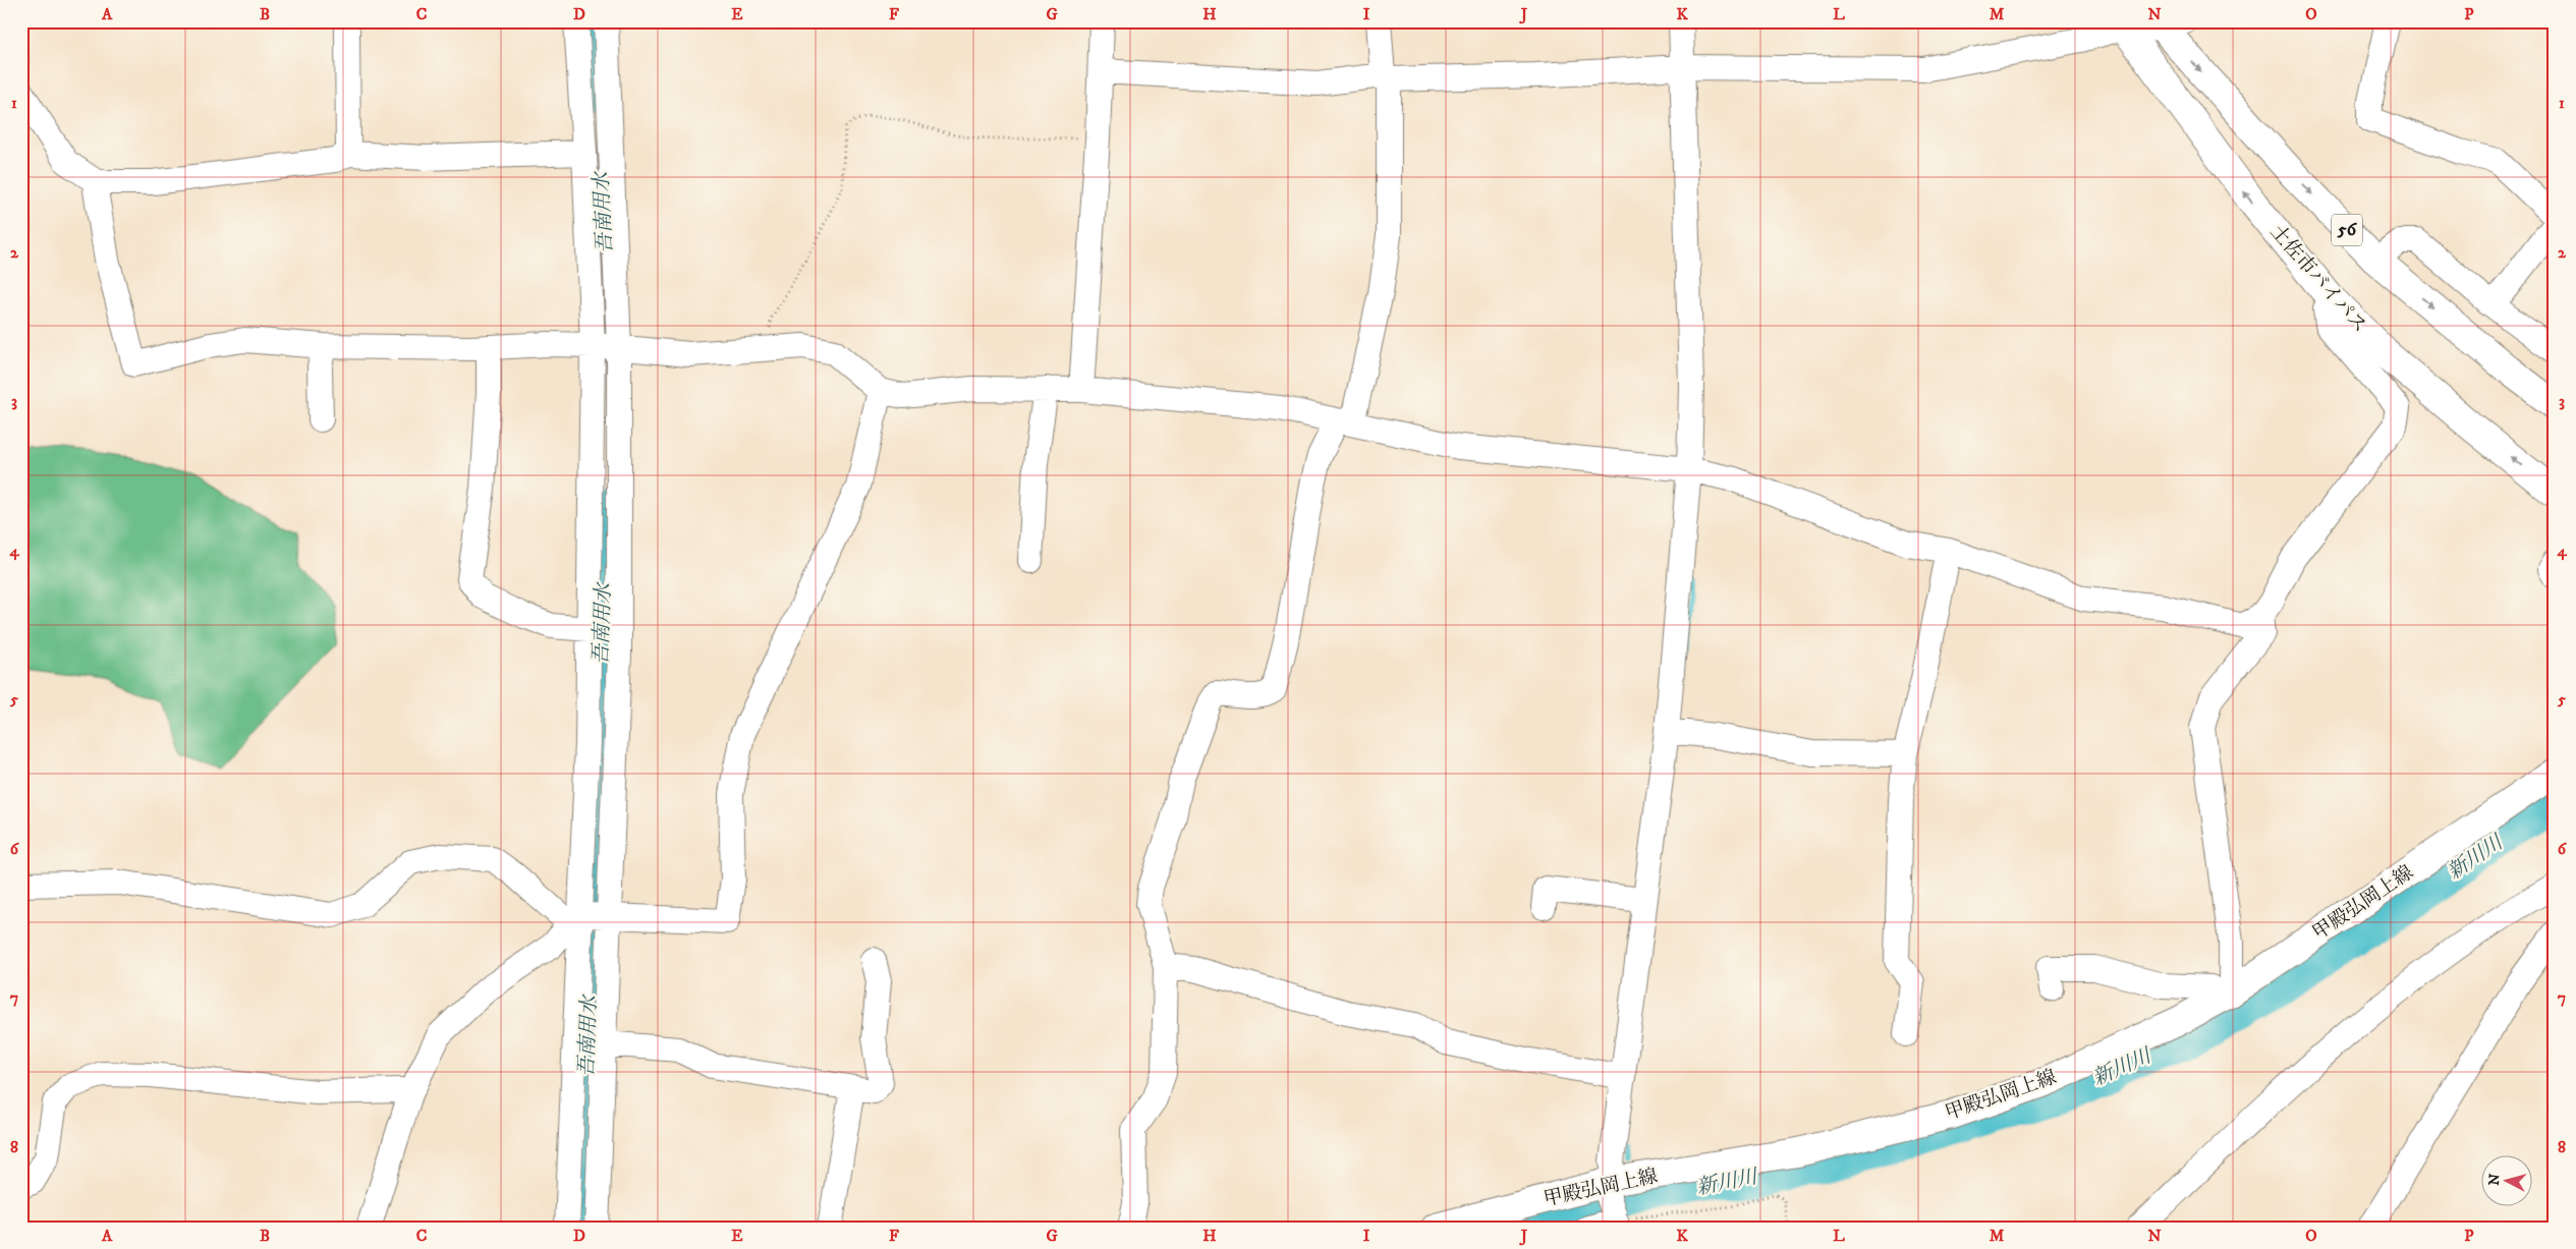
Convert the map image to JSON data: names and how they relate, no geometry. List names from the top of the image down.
{
  "streets": {
    "main road": ["56", "土佐市バイパス", "甲殿弘岡上線"]
  },
  "water": ["吾南用水", "新川川"],
  "north": "left",
  "grid": {
    "columns": [
      "A",
      "B",
      "C",
      "D",
      "E",
      "F",
      "G",
      "H",
      "I",
      "J",
      "K",
      "L",
      "M",
      "N",
      "O",
      "P"
    ],
    "rows": [
      "1",
      "2",
      "3",
      "4",
      "5",
      "6",
      "7",
      "8"
    ]
  }
}
